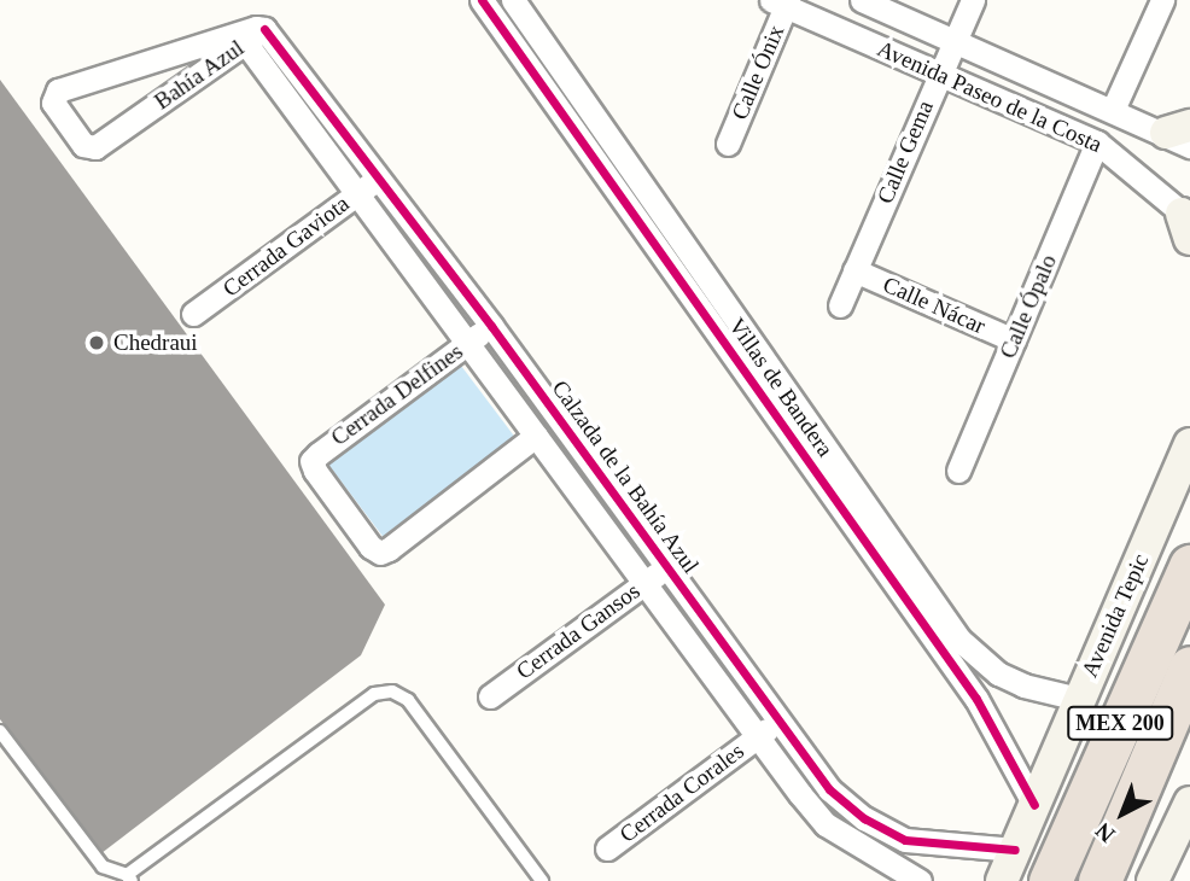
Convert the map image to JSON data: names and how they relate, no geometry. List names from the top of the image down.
{
  "streets": {
    "highway": ["MEX 200"],
    "main road": ["Avenida Tepic"],
    "street": [
      "Calle Ónix",
      "Bahía Azul",
      "Avenida Paseo de la Costa",
      "Calle Gema",
      "Cerrada Gaviota",
      "Calle Nácar",
      "Calle Ópalo",
      "Villas de Bandera",
      "Cerrada Delfines",
      "Calzada de la Bahía Azul",
      "Cerrada Gansos",
      "Cerrada Corales"
    ]
  },
  "crossings": [
    ["Calle Ónix", "Avenida Paseo de la Costa"],
    ["Bahía Azul", "Calzada de la Bahía Azul"],
    ["Avenida Paseo de la Costa", "Calle Gema"],
    ["Avenida Paseo de la Costa", "Calle Ópalo"],
    ["Calle Gema", "Calle Nácar"],
    ["Cerrada Gaviota", "Calzada de la Bahía Azul"],
    ["Calle Nácar", "Calle Ópalo"],
    ["Villas de Bandera", "Avenida Tepic"],
    ["Cerrada Delfines", "Calzada de la Bahía Azul"],
    ["Calzada de la Bahía Azul", "Avenida Tepic"],
    ["Calzada de la Bahía Azul", "Cerrada Gansos"],
    ["Calzada de la Bahía Azul", "Cerrada Corales"]
  ],
  "places": ["Chedraui"],
  "north": "bottom left"
}
